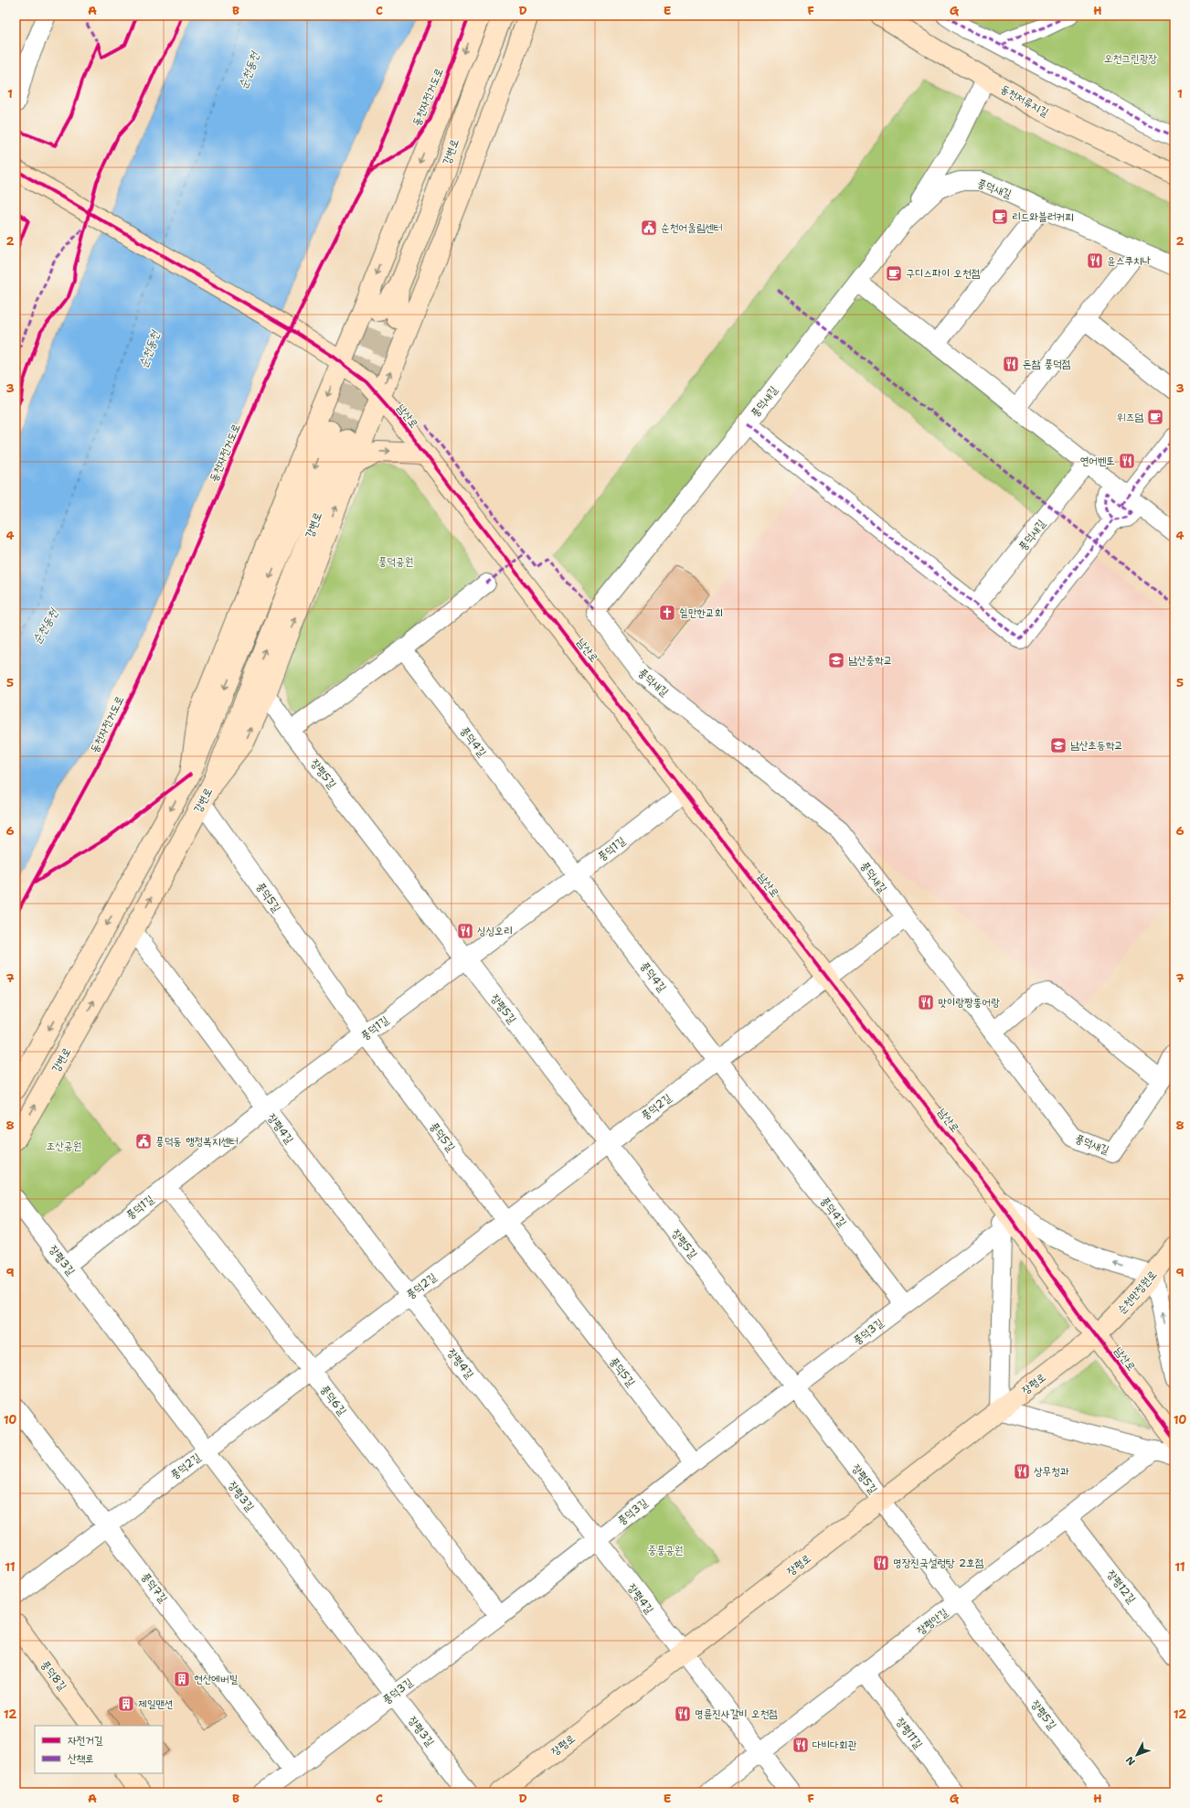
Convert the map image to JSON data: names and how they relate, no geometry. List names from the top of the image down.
{
  "streets": {
    "main road": [
      "동천저류지길",
      "강변로",
      "남산로",
      "순천만정원로",
      "장평로",
      "풍덕8길"
    ],
    "street": [
      "풍덕새길",
      "풍덕4길",
      "장평5길",
      "풍덕1길",
      "풍덕5길",
      "풍덕2길",
      "장평4길",
      "장평3길",
      "풍덕3길",
      "풍덕6길",
      "장평12길",
      "풍덕7길",
      "장평안길",
      "장평11길"
    ],
    "cycle path": ["동천자전거도로"]
  },
  "crossings": [
    ["강변로", "풍덕5길"],
    ["강변로", "장평4길"],
    ["풍덕새길", "풍덕2길"],
    ["남산로", "풍덕1길"],
    ["남산로", "풍덕2길"],
    ["남산로", "순천만정원로"],
    ["남산로", "장평로"],
    ["풍덕4길", "풍덕1길"],
    ["풍덕4길", "풍덕2길"],
    ["풍덕4길", "풍덕3길"],
    ["장평5길", "풍덕1길"],
    ["장평5길", "풍덕2길"],
    ["장평5길", "풍덕3길"],
    ["장평5길", "장평로"],
    ["장평5길", "장평안길"],
    ["풍덕1길", "풍덕5길"],
    ["풍덕1길", "장평4길"],
    ["풍덕1길", "장평3길"],
    ["풍덕1길", "풍덕6길"],
    ["풍덕5길", "풍덕2길"],
    ["풍덕5길", "풍덕3길"],
    ["풍덕2길", "장평4길"],
    ["풍덕2길", "장평3길"],
    ["풍덕2길", "풍덕6길"],
    ["풍덕2길", "풍덕7길"],
    ["장평4길", "풍덕3길"],
    ["장평4길", "장평로"],
    ["장평4길", "장평안길"],
    ["장평3길", "풍덕3길"],
    ["순천만정원로", "장평로"],
    ["풍덕3길", "풍덕6길"],
    ["풍덕3길", "풍덕7길"],
    ["장평12길", "장평안길"],
    ["장평안길", "장평11길"]
  ],
  "water": ["순천동천"],
  "parks": [
    "오천그린광장",
    "풍덕공원",
    "조산공원",
    "중풍공원"
  ],
  "places": {
    "cafe": ["리드와블러커피", "구디스파이 오천점", "위즈덤"],
    "public building": ["순천어울림센터", "풍덕동 행정복지센터"],
    "restaurant": [
      "윤스쿠치나",
      "돈참 풍덕점",
      "연어벤또",
      "싱싱오리",
      "맛이랑짱뚱어랑",
      "상무청과",
      "명장진국설렁탕 2호점",
      "명륜진사갈비 오천점",
      "다비다회관"
    ],
    "church": ["쉴만한교회"],
    "school or university": ["남산중학교", "남산초등학교"],
    "building": ["현산에버빌", "제일맨션"]
  },
  "legend": ["자전거길", "산책로"],
  "north": "bottom left",
  "grid": {
    "columns": [
      "A",
      "B",
      "C",
      "D",
      "E",
      "F",
      "G",
      "H"
    ],
    "rows": [
      "1",
      "2",
      "3",
      "4",
      "5",
      "6",
      "7",
      "8",
      "9",
      "10",
      "11",
      "12"
    ]
  }
}
